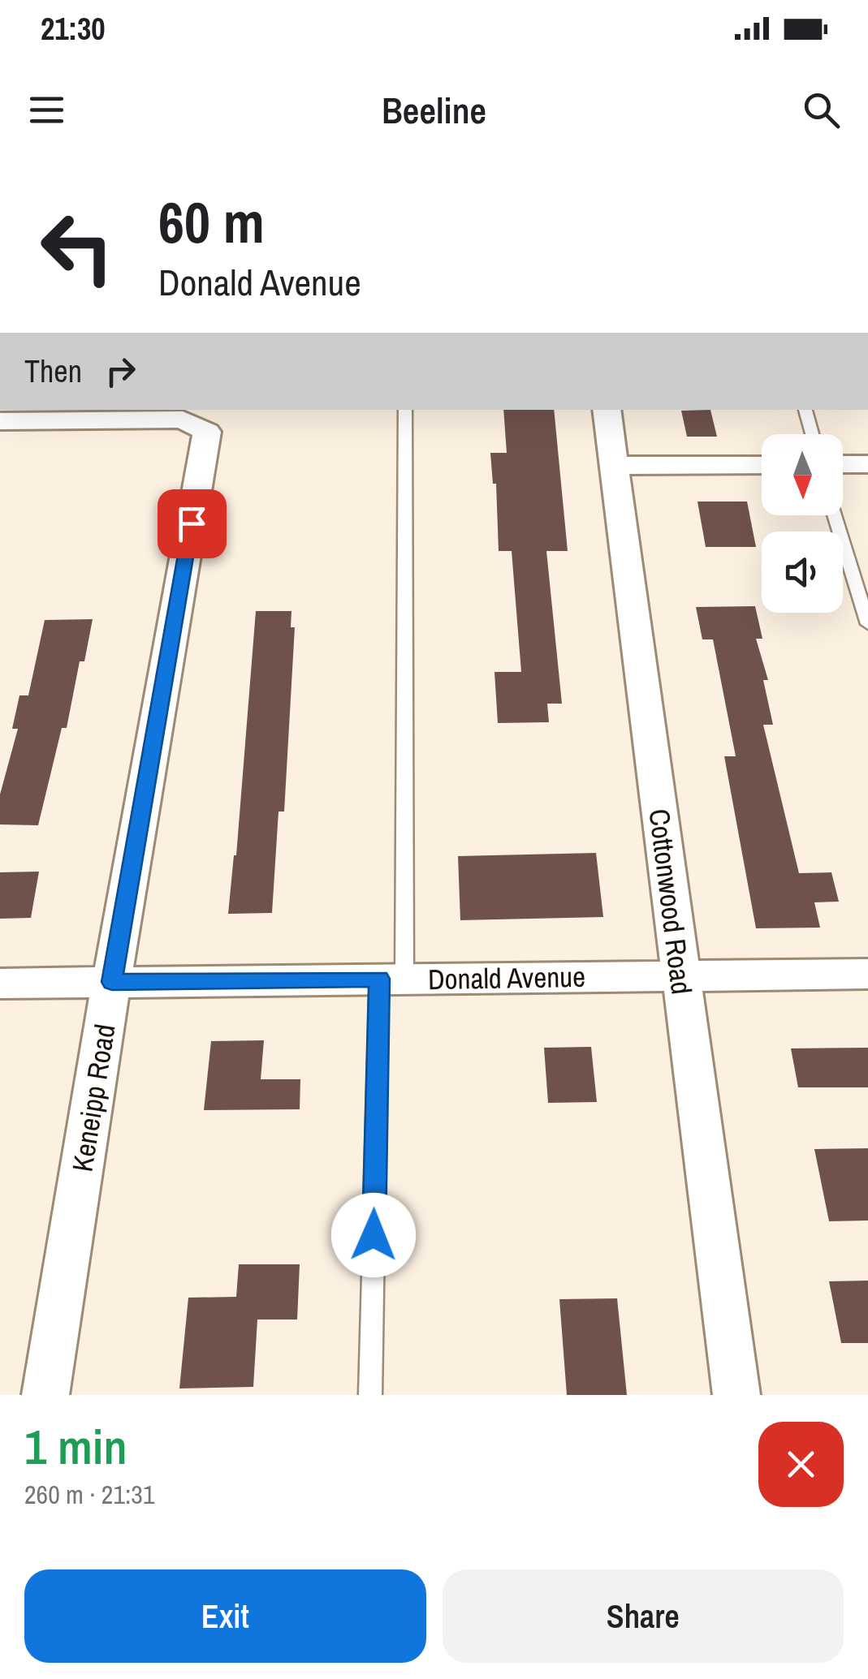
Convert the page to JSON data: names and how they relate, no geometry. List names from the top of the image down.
{
  "streets": {
    "street": ["Cottonwood Road", "Donald Avenue", "Keneipp Road"]
  },
  "crossings": [
    ["Cottonwood Road", "Donald Avenue"],
    ["Donald Avenue", "Keneipp Road"]
  ],
  "north": "bottom",
  "page": {
    "status": "21:30",
    "header": "Beeline",
    "turn": ["60 m", "Donald Avenue"],
    "then": "Then",
    "heading": ["1 min", "260 m · 21:31"],
    "buttons": ["Exit", "Share"]
  }
}
